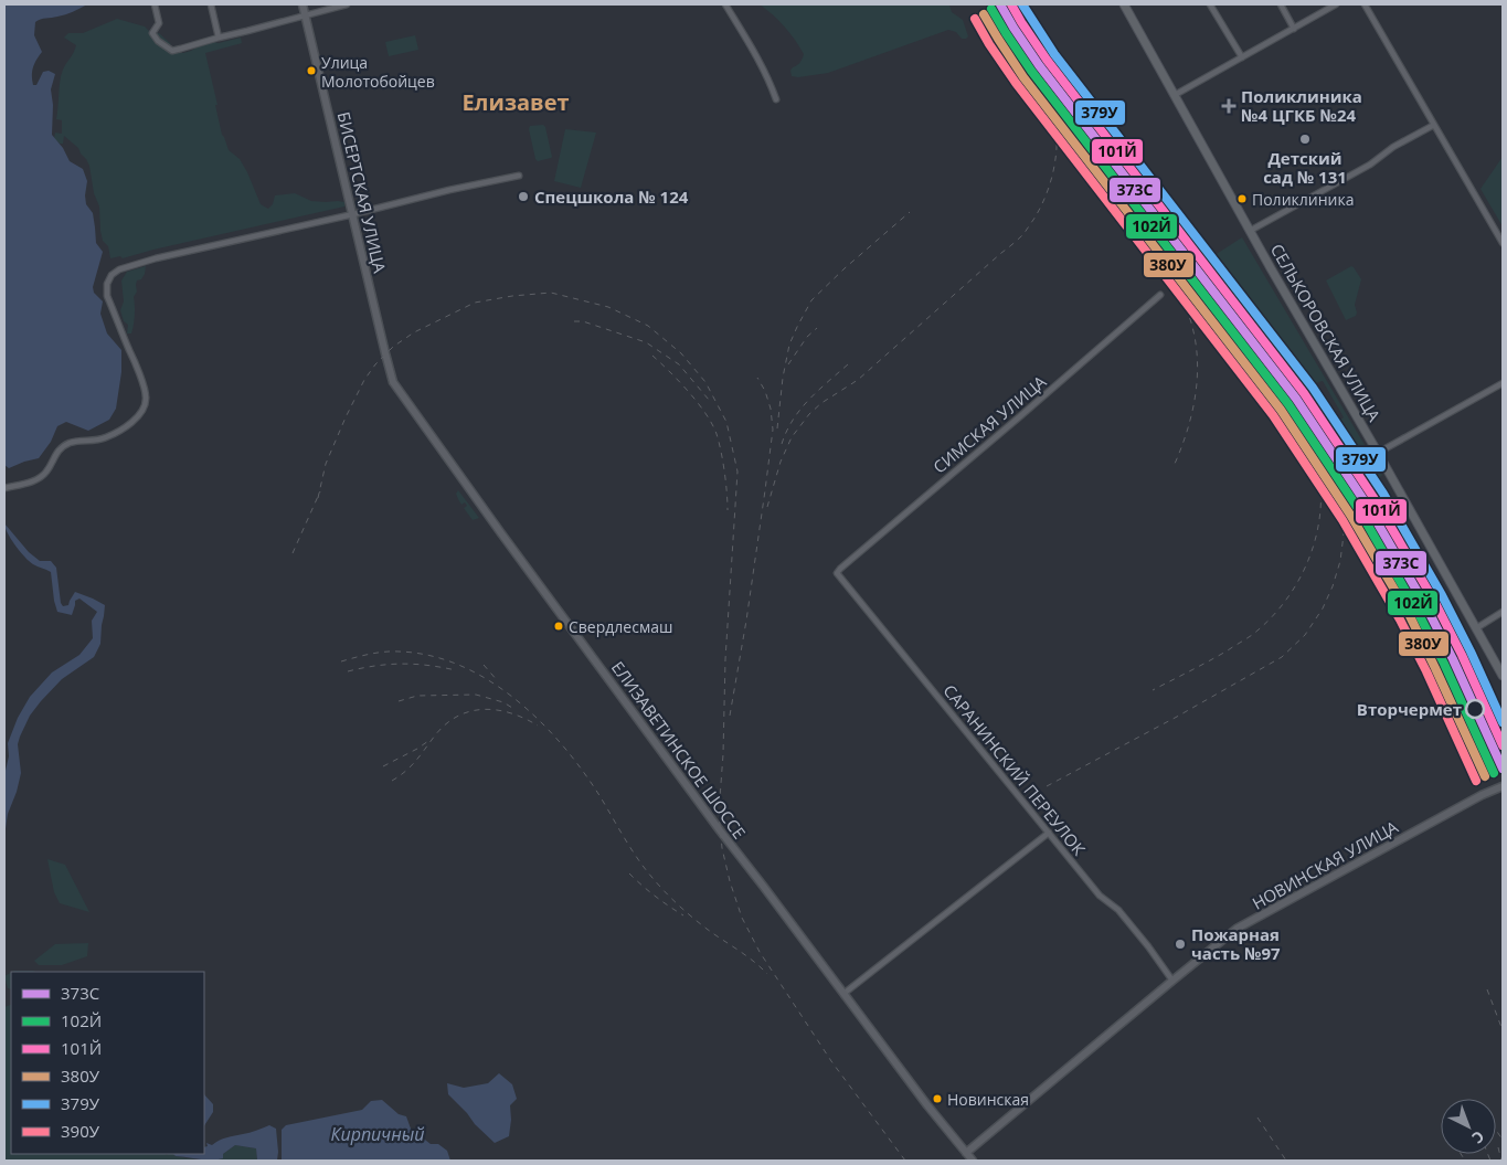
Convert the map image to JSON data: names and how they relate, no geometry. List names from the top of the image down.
{
  "streets": {
    "main road": [
      "БИСЕРТСКАЯ УЛИЦА",
      "СЕЛЬКОРОВСКАЯ УЛИЦА",
      "ЕЛИЗАВЕТИНСКОЕ ШОССЕ",
      "НОВИНСКАЯ УЛИЦА"
    ],
    "street": ["СИМСКАЯ УЛИЦА", "САРАНИНСКИЙ ПЕРЕУЛОК"]
  },
  "crossings": [
    ["БИСЕРТСКАЯ УЛИЦА", "ЕЛИЗАВЕТИНСКОЕ ШОССЕ"],
    ["СИМСКАЯ УЛИЦА", "САРАНИНСКИЙ ПЕРЕУЛОК"],
    ["ЕЛИЗАВЕТИНСКОЕ ШОССЕ", "НОВИНСКАЯ УЛИЦА"],
    ["САРАНИНСКИЙ ПЕРЕУЛОК", "НОВИНСКАЯ УЛИЦА"]
  ],
  "districts": ["Елизавет"],
  "water": ["Кирпичный"],
  "places": {
    "other": [
      "Улица Молотобойцев",
      "Детский сад № 131",
      "Спецшкола № 124",
      "Поликлиника",
      "Свердлесмаш",
      "Вторчермет",
      "Пожарная часть №97",
      "Новинская"
    ],
    "health": ["Поликлиника №4 ЦГКБ №24"]
  },
  "lines": [
    "transit line 373C",
    "transit line 101Й",
    "transit line 379У",
    "transit line 102Й",
    "transit line 380У",
    "transit line 390У"
  ],
  "legend": [
    "373C",
    "102Й",
    "101Й",
    "380У",
    "379У",
    "390У"
  ],
  "north": "bottom right"
}
